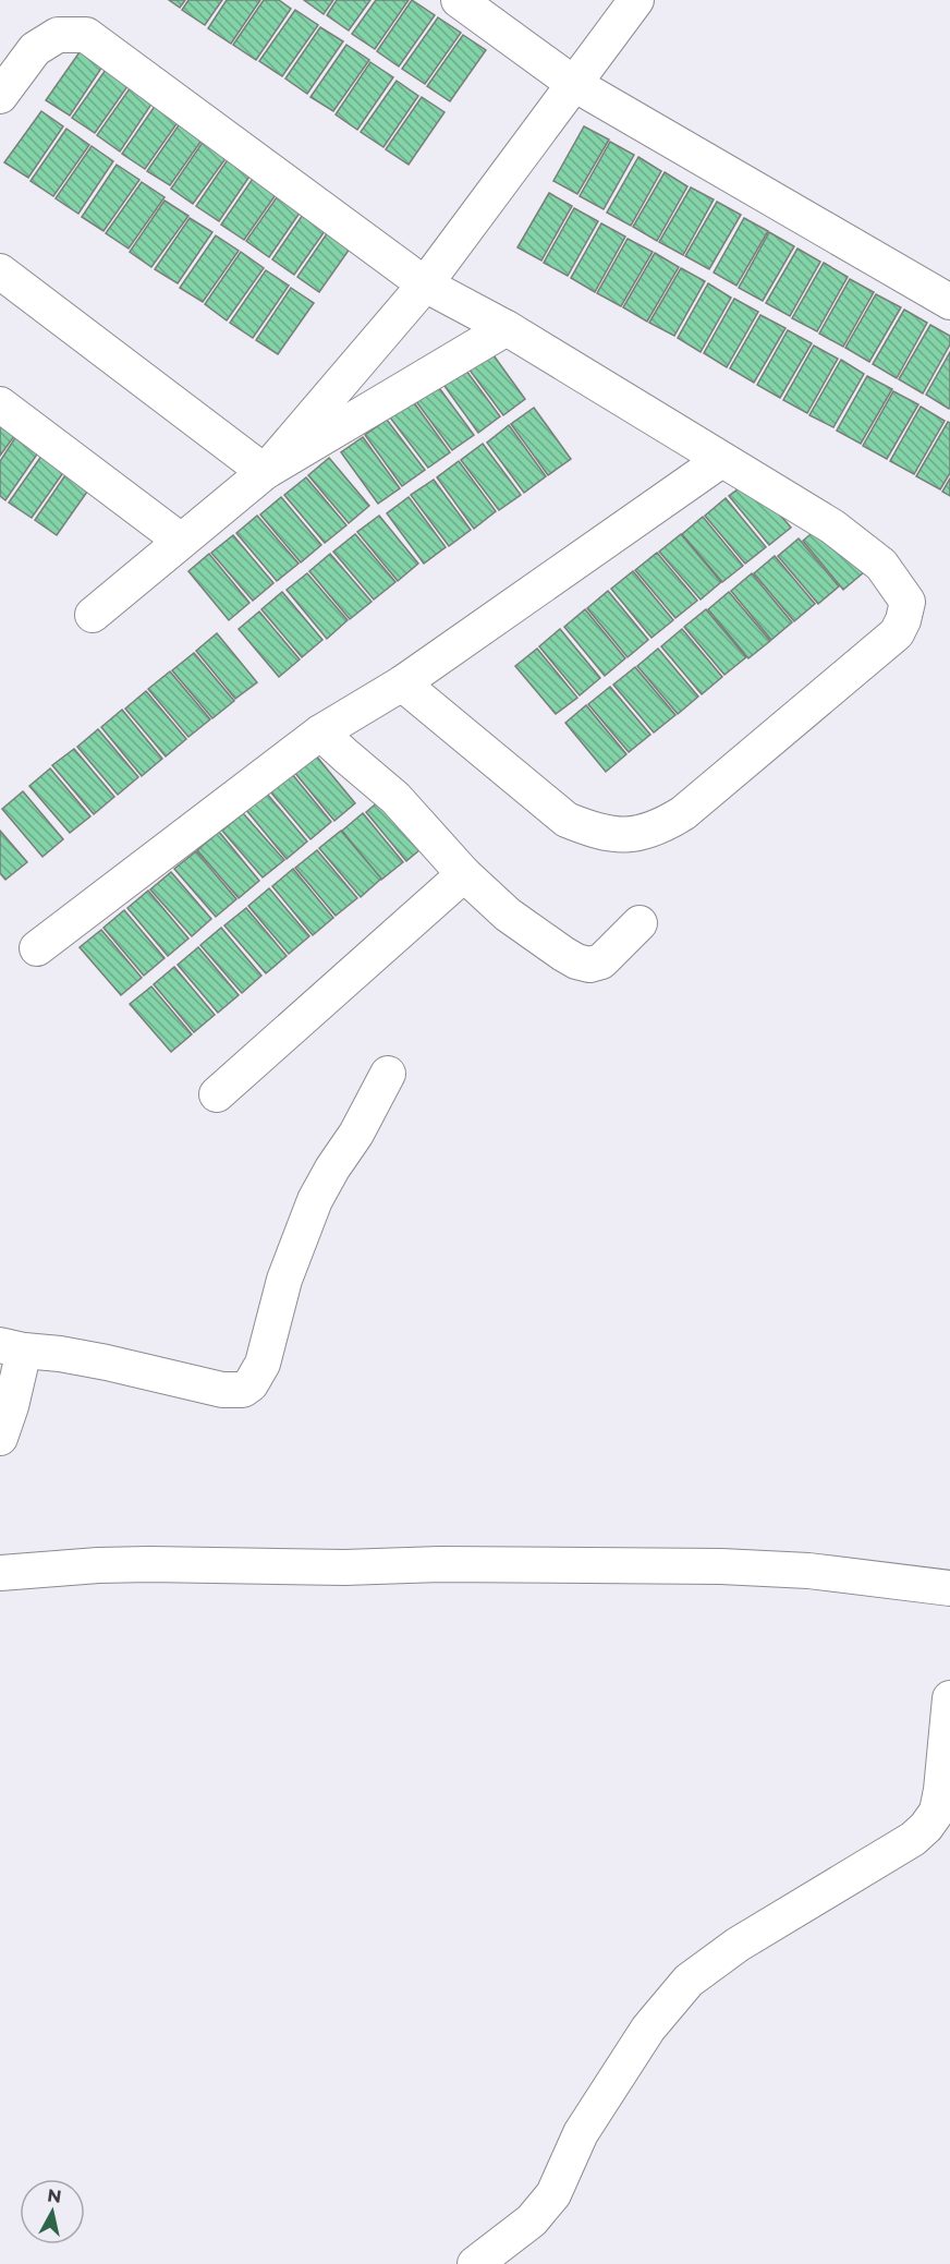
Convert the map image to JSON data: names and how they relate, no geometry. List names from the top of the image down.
{
  "north": "top"
}
